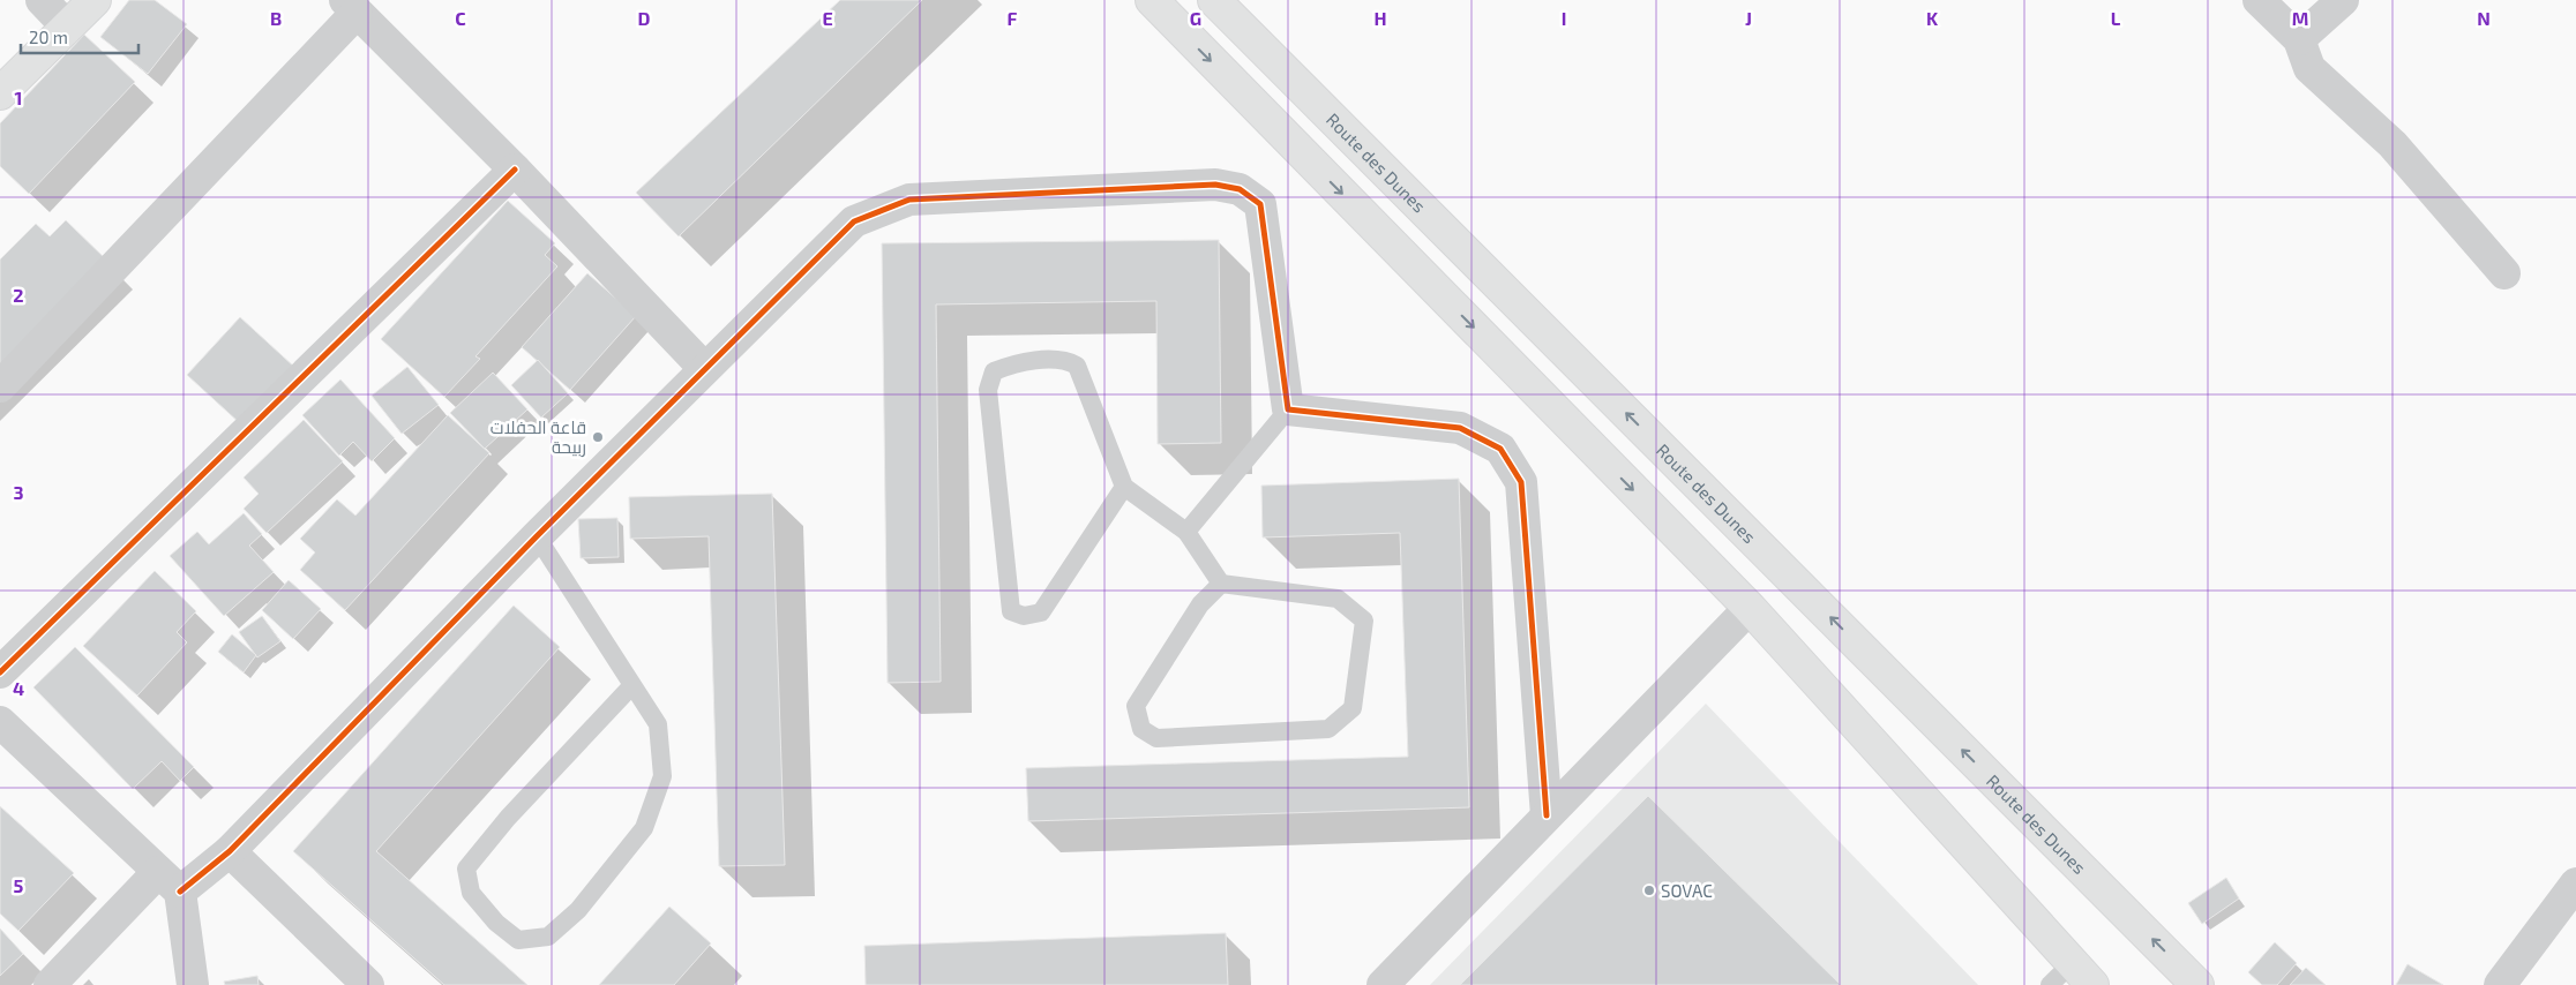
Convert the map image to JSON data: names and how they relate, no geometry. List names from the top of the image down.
{
  "streets": {
    "main road": ["Route des Dunes"]
  },
  "places": ["قاعة الحفلات ربيحة", "SOVAC"],
  "scale_bar": "20 m",
  "grid": {
    "columns": [
      "B",
      "C",
      "D",
      "E",
      "F",
      "G",
      "H",
      "I",
      "J",
      "K",
      "L",
      "M",
      "N"
    ],
    "rows": [
      "1",
      "2",
      "3",
      "4",
      "5"
    ]
  }
}
